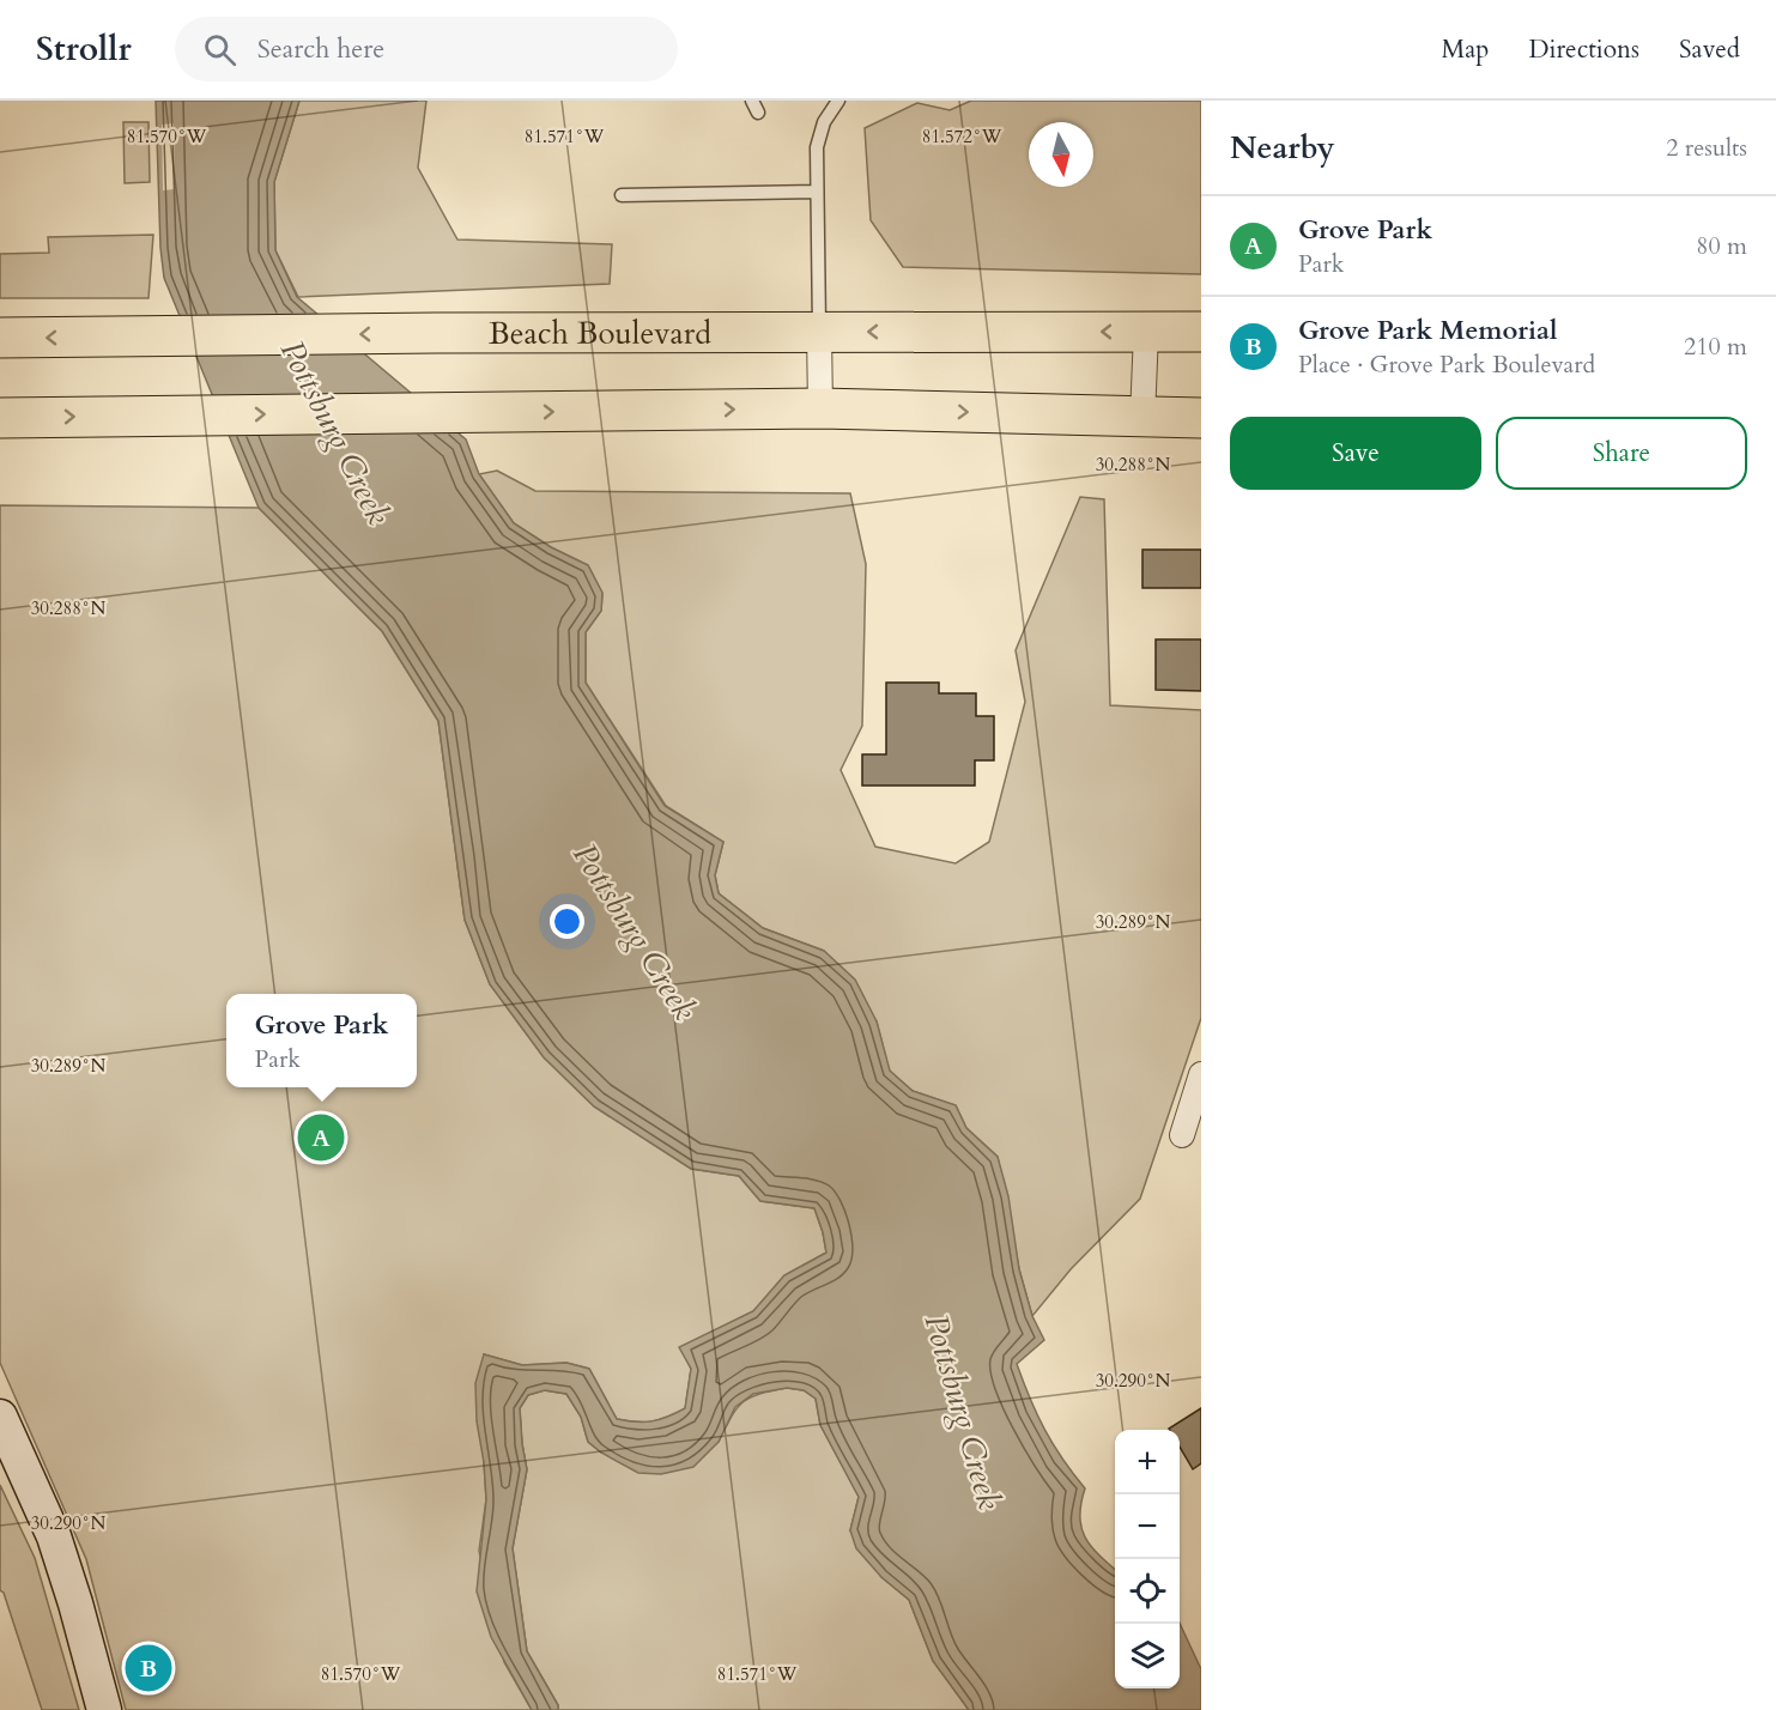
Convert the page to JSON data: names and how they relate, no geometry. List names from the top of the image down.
{
  "streets": {
    "highway": ["Beach Boulevard"]
  },
  "water": ["Pottsburg Creek"],
  "north": "bottom",
  "page": {
    "header": "Strollr",
    "search": "Search here",
    "nav": ["Map", "Directions", "Saved"],
    "heading": ["Nearby", "2 results"],
    "list": [
      {
        "mark": "A",
        "name": "Grove Park",
        "note": "Park",
        "value": "80 m"
      },
      {
        "mark": "B",
        "name": "Grove Park Memorial",
        "note": "Place · Grove Park Boulevard",
        "value": "210 m"
      }
    ],
    "buttons": ["Save", "Share"],
    "popup": ["Grove Park", "Park"],
    "pins": ["A", "B"],
    "map_buttons": ["+", "−"]
  },
  "coordinates": [
    "81.570°W",
    "81.571°W",
    "81.572°W",
    "30.288°N",
    "30.289°N",
    "30.290°N"
  ]
}
